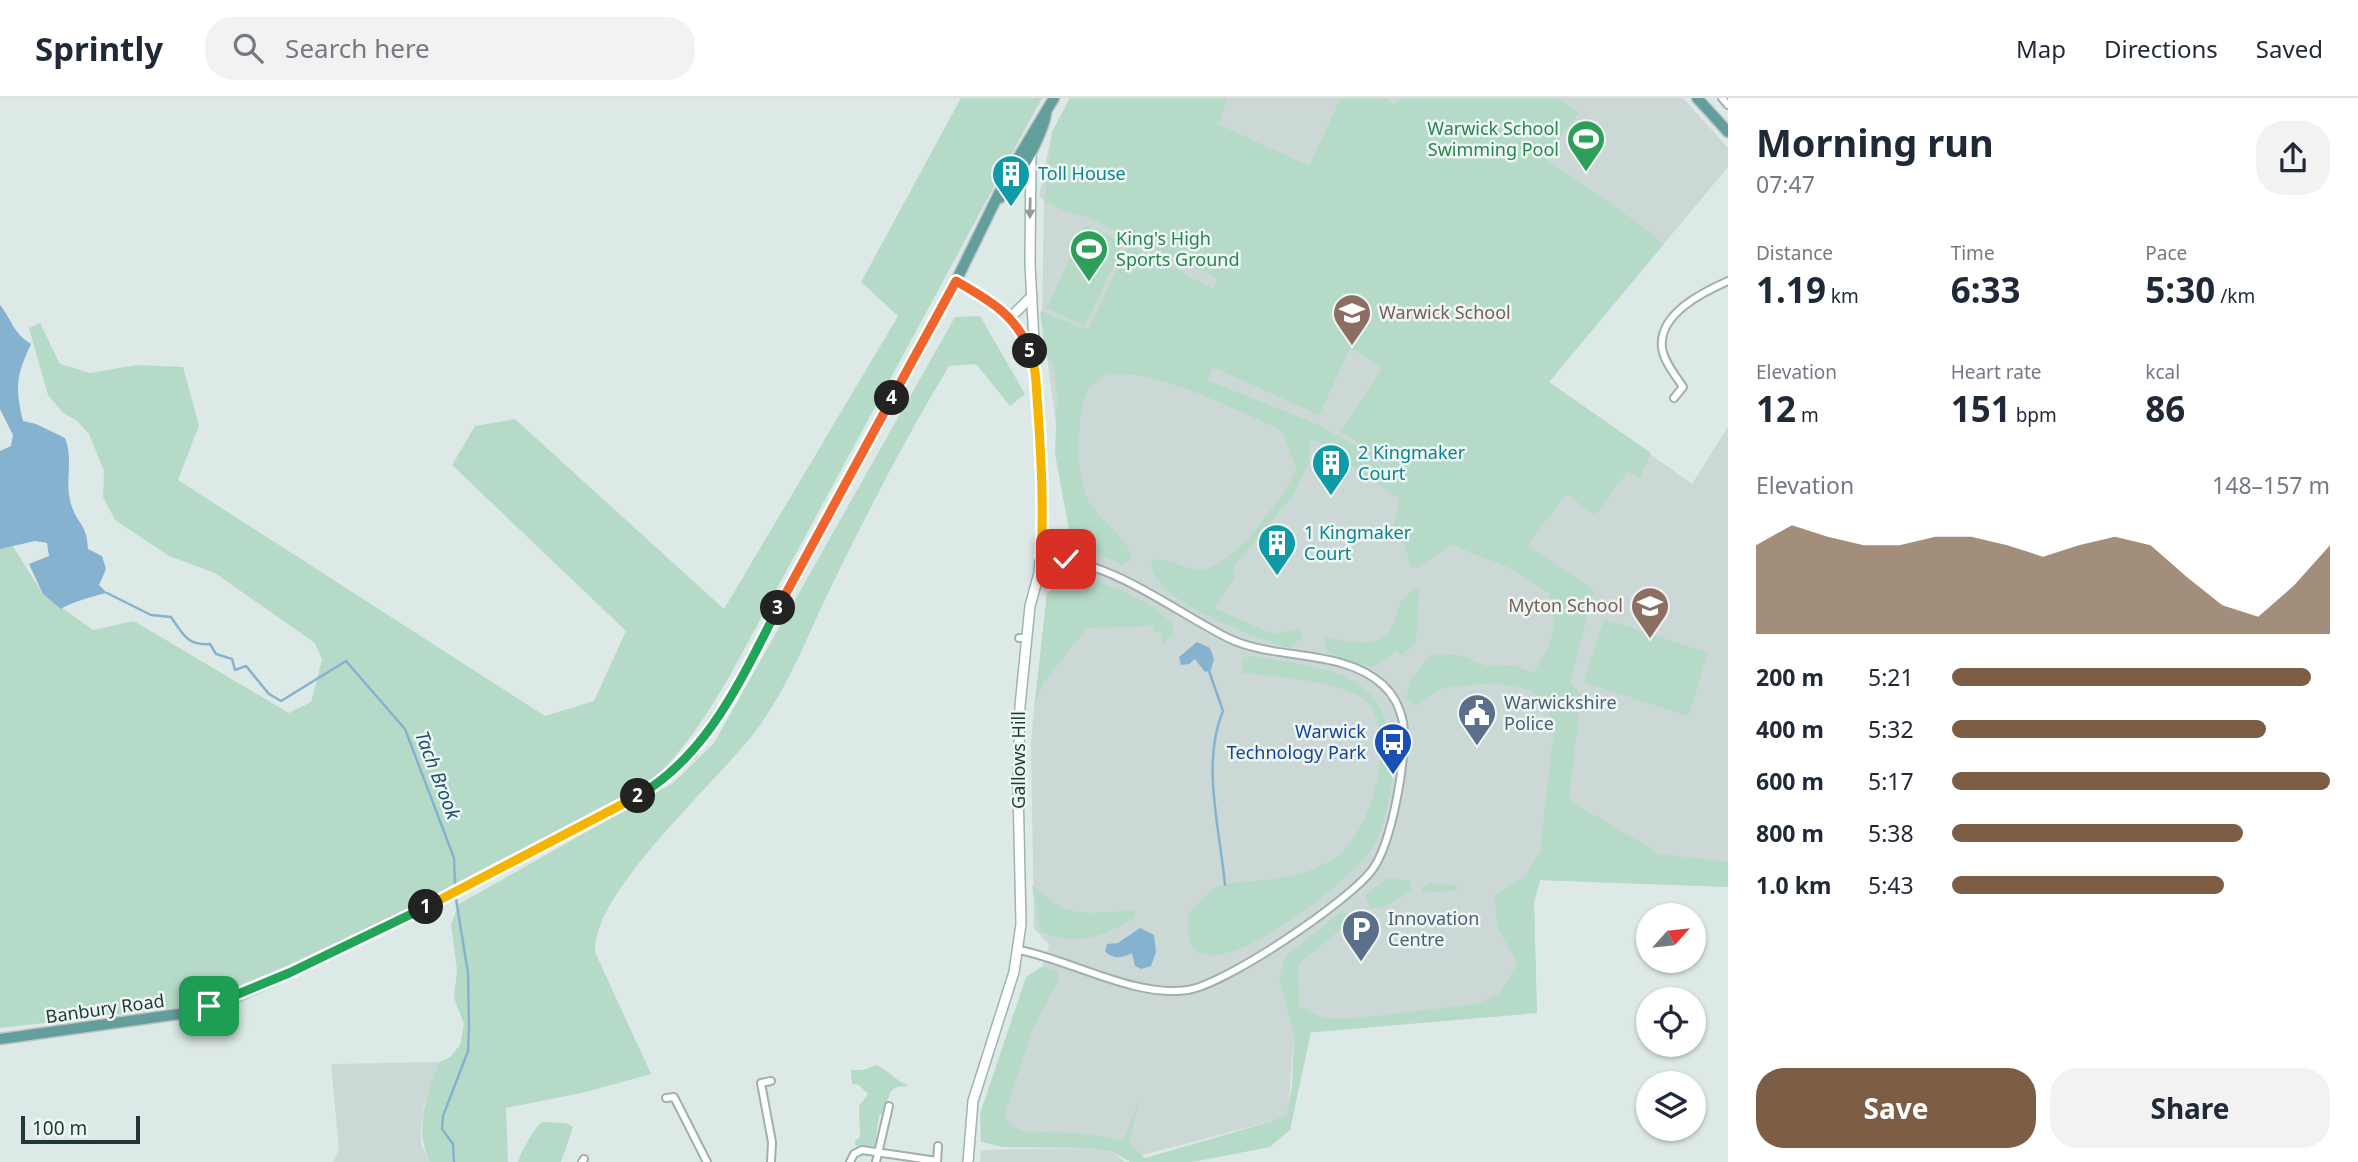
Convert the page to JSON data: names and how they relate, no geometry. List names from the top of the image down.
{
  "streets": {
    "main road": ["Banbury Road"],
    "street": ["Gallows Hill"]
  },
  "crossings": [
    ["Gallows Hill", "Banbury Road"]
  ],
  "water": ["Tach Brook"],
  "places": {
    "sports": ["Warwick School Swimming Pool", "King's High Sports Ground"],
    "building": ["Toll House", "2 Kingmaker Court", "1 Kingmaker Court"],
    "school or university": ["Warwick School", "Myton School"],
    "public building": ["Warwickshire Police"],
    "bus stop": ["Warwick Technology Park"],
    "parking": ["Innovation Centre"]
  },
  "scale_bar": "100 m",
  "north": "top right",
  "page": {
    "header": "Sprintly",
    "search": "Search here",
    "nav": ["Map", "Directions", "Saved"],
    "heading": ["Morning run", "07:47"],
    "stats": [
      ["Distance", "1.19 km"],
      ["Time", "6:33"],
      ["Pace", "5:30 /km"],
      ["Elevation", "12 m"],
      ["Heart rate", "151 bpm"],
      ["kcal", "86"]
    ],
    "pins": [
      "5",
      "4",
      "3",
      "2",
      "1"
    ],
    "chart": ["Elevation", "148–157 m"],
    "list": [
      {
        "name": "200 m",
        "note": "5:21"
      },
      {
        "name": "400 m",
        "note": "5:32"
      },
      {
        "name": "600 m",
        "note": "5:17"
      },
      {
        "name": "800 m",
        "note": "5:38"
      },
      {
        "name": "1.0 km",
        "note": "5:43"
      }
    ],
    "buttons": ["Save", "Share"],
    "scale": "100 m"
  }
}
